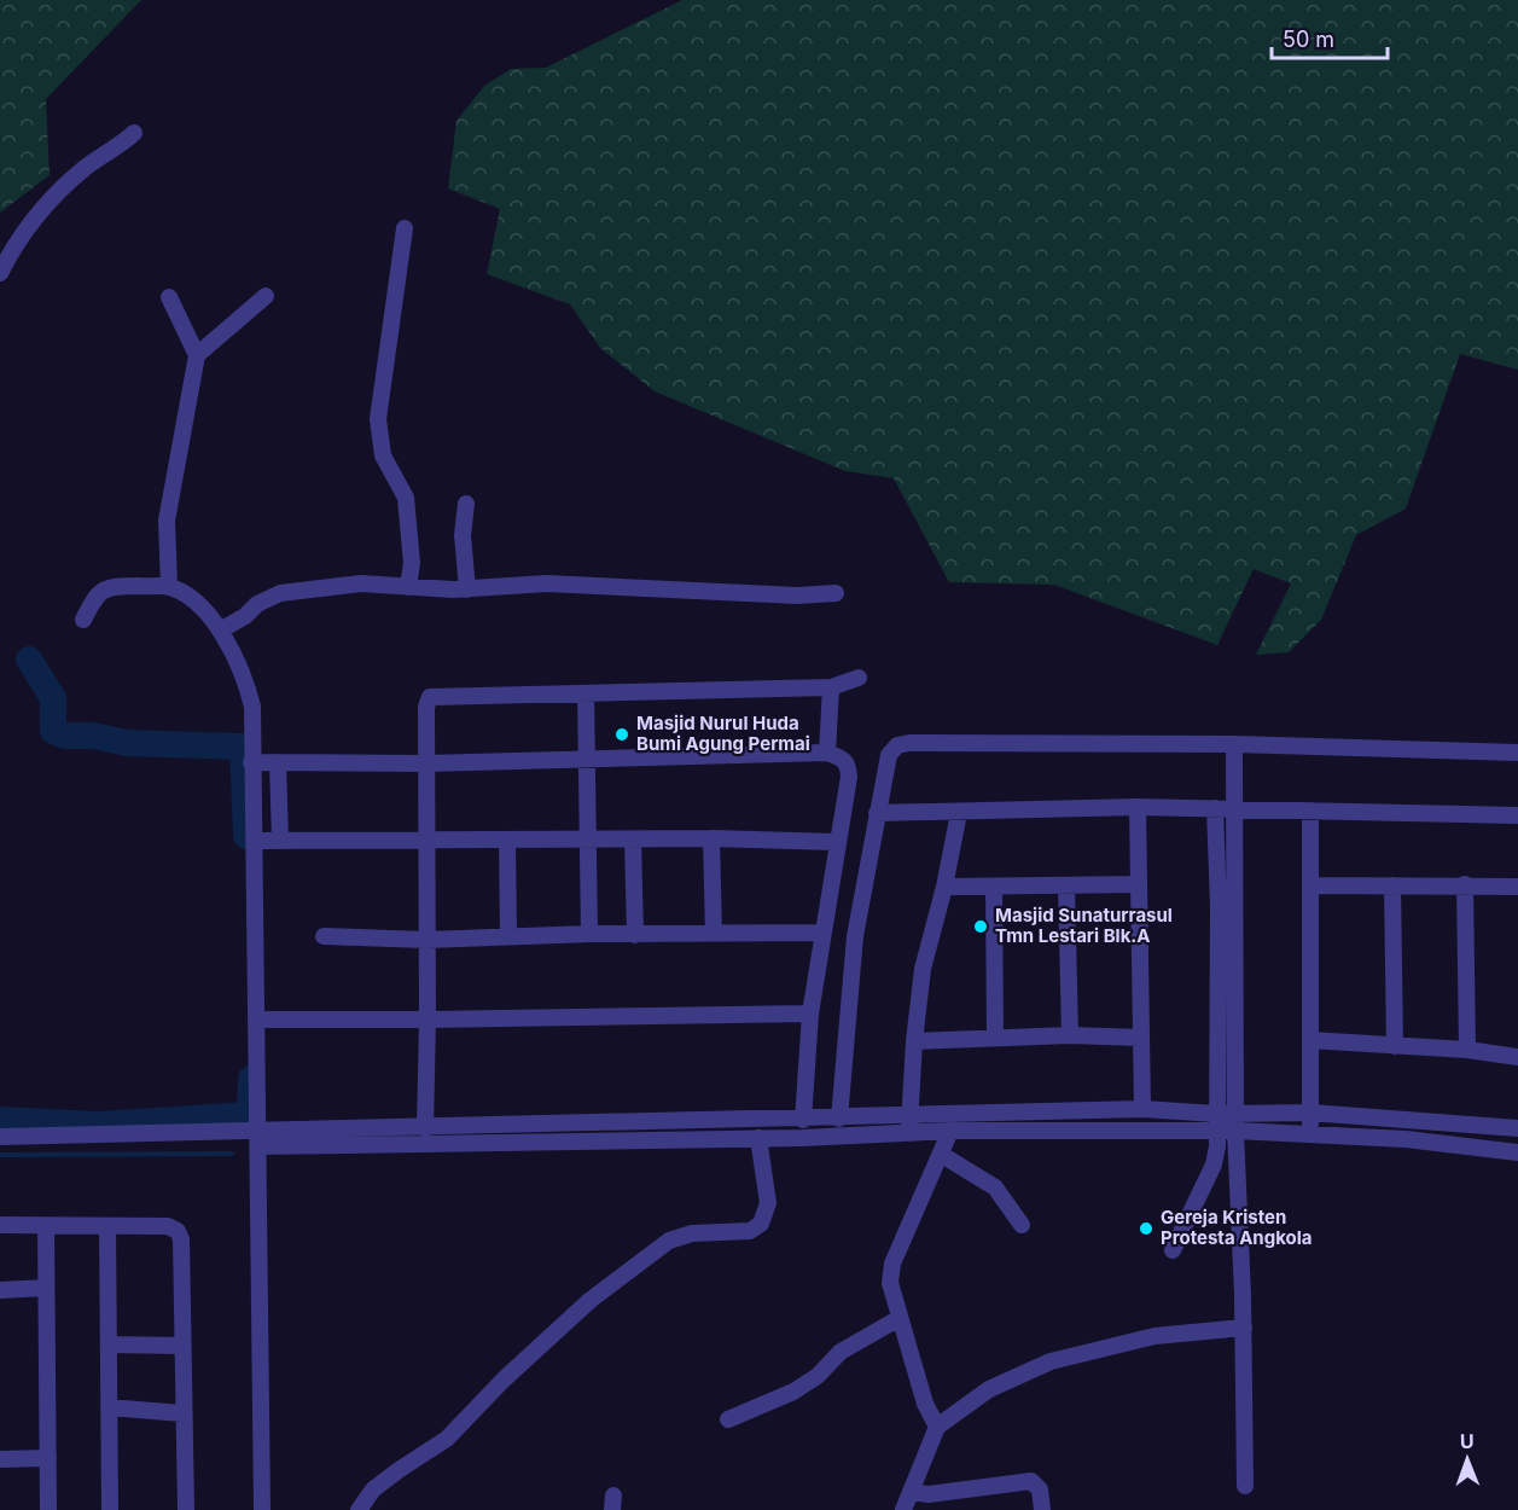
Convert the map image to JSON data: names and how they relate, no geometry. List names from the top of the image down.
{
  "places": ["Masjid Nurul Huda Bumi Agung Permai", "Masjid Sunaturrasul Tmn Lestari Blk.A", "Gereja Kristen Protesta Angkola"],
  "scale_bar": "50 m",
  "north": "top"
}
